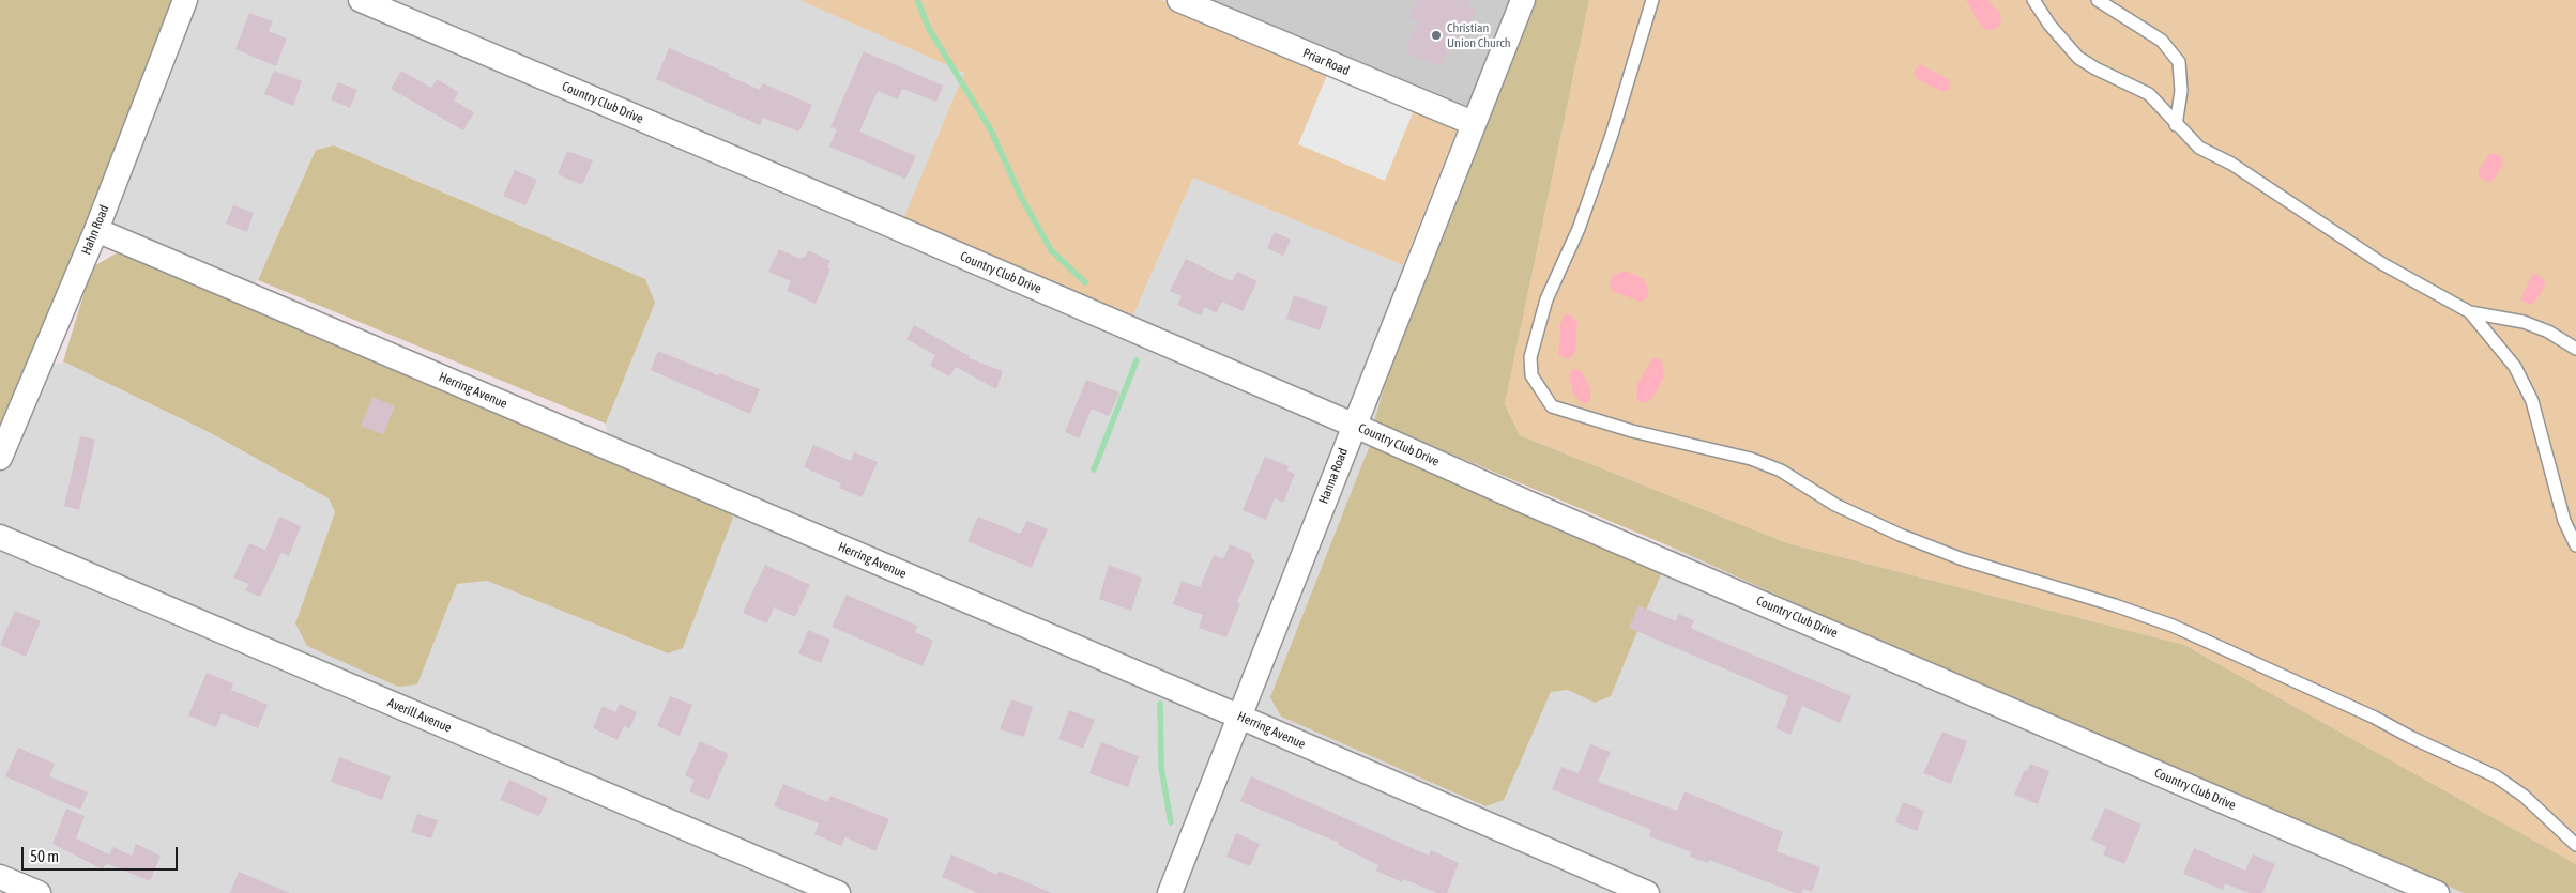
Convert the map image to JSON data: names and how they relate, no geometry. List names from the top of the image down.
{
  "streets": {
    "street": [
      "Priar Road",
      "Country Club Drive",
      "Hahn Road",
      "Herring Avenue",
      "Hanna Road",
      "Averill Avenue"
    ]
  },
  "crossings": [
    ["Priar Road", "Hanna Road"],
    ["Country Club Drive", "Hanna Road"],
    ["Hahn Road", "Herring Avenue"],
    ["Herring Avenue", "Hanna Road"]
  ],
  "places": ["Christian Union Church"],
  "scale_bar": "50 m"
}
